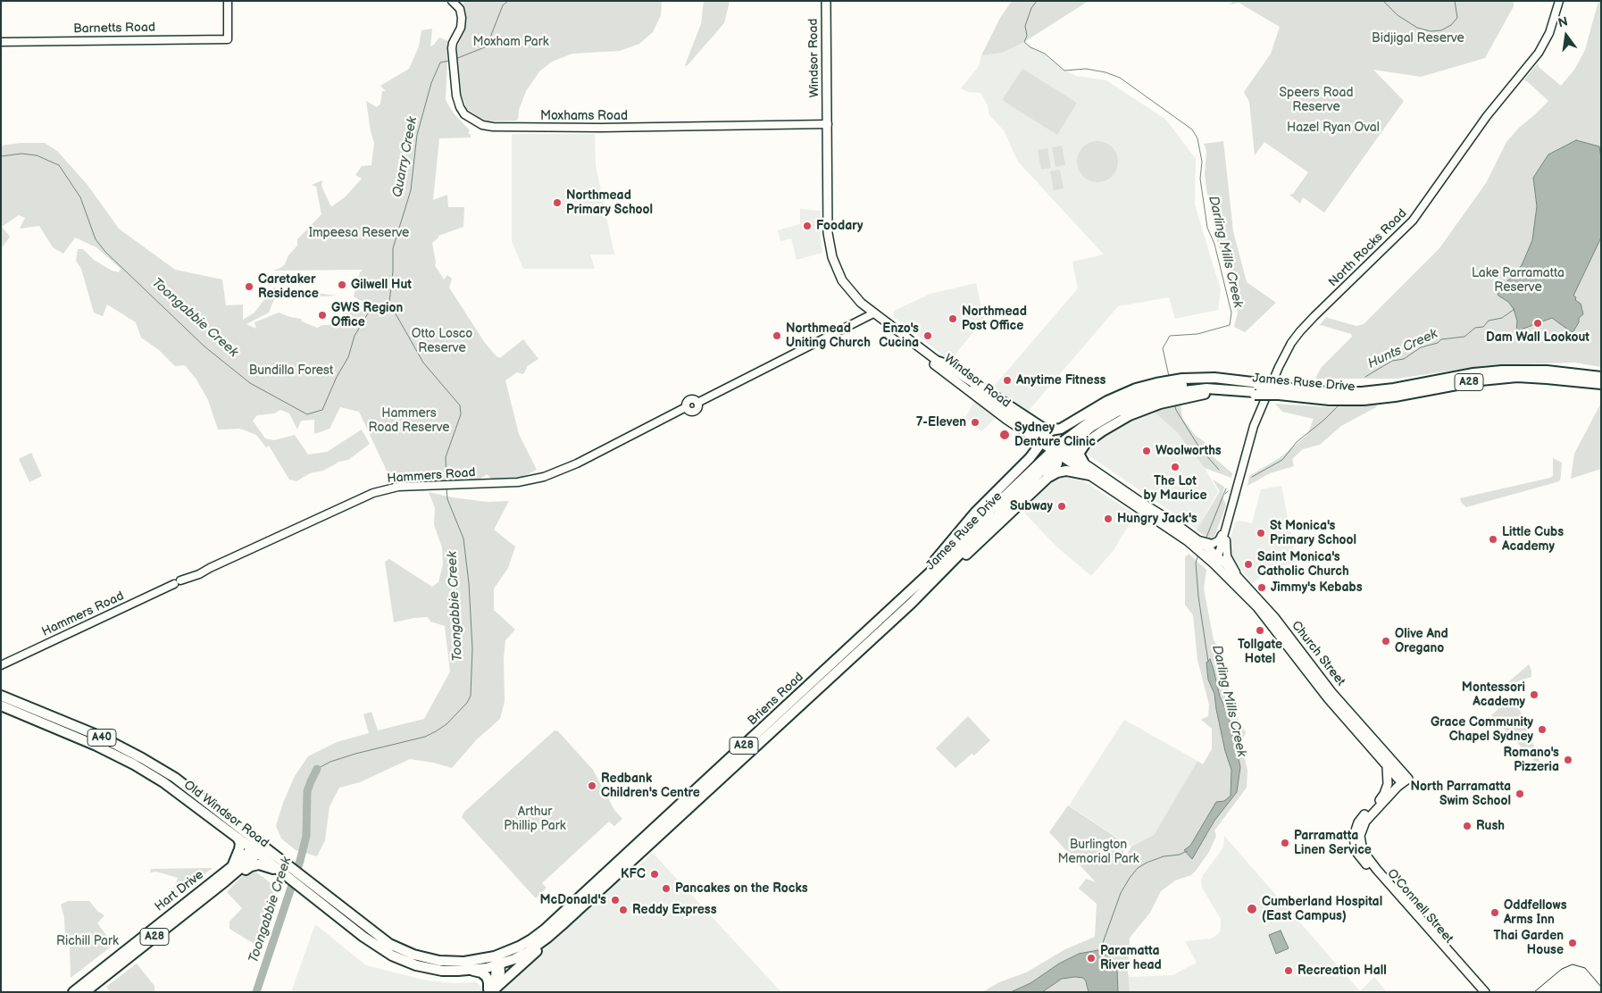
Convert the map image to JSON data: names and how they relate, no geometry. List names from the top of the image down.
{
  "streets": {
    "highway": [
      "A28",
      "James Ruse Drive",
      "Briens Road",
      "A40",
      "Old Windsor Road",
      "Hart Drive"
    ],
    "main road": ["Windsor Road", "Church Street", "O'Connell Street"],
    "street": [
      "Barnetts Road",
      "Moxhams Road",
      "North Rocks Road",
      "Hammers Road"
    ]
  },
  "crossings": [
    ["Windsor Road", "Moxhams Road"],
    ["Windsor Road", "James Ruse Drive"],
    ["Windsor Road", "Hammers Road"],
    ["Windsor Road", "Church Street"],
    ["Windsor Road", "Briens Road"],
    ["North Rocks Road", "Church Street"],
    ["A28", "Old Windsor Road"],
    ["A28", "Hart Drive"],
    ["James Ruse Drive", "Briens Road"],
    ["Briens Road", "Old Windsor Road"],
    ["Old Windsor Road", "Hart Drive"]
  ],
  "water": [
    "Quarry Creek",
    "Darling Mills Creek",
    "Toongabbie Creek",
    "Hunts Creek"
  ],
  "parks": [
    "Bidjigal Reserve",
    "Moxham Park",
    "Speers Road Reserve",
    "Hazel Ryan Oval",
    "Impeesa Reserve",
    "Lake Parramatta Reserve",
    "Otto Losco Reserve",
    "Bundilla Forest",
    "Hammers Road Reserve",
    "Arthur Phillip Park",
    "Burlington Memorial Park",
    "Richill Park"
  ],
  "places": [
    "Northmead Primary School",
    "Foodary",
    "Gilwell Hut",
    "Caretaker Residence",
    "GWS Region Office",
    "Northmead Post Office",
    "Dam Wall Lookout",
    "Northmead Uniting Church",
    "Enzo's Cucina",
    "Anytime Fitness",
    "7-Eleven",
    "Sydney Denture Clinic",
    "Woolworths",
    "The Lot by Maurice",
    "Subway",
    "Hungry Jack's",
    "St Monica's Primary School",
    "Little Cubs Academy",
    "Saint Monica's Catholic Church",
    "Jimmy's Kebabs",
    "Tollgate Hotel",
    "Olive And Oregano",
    "Montessori Academy",
    "Grace Community Chapel Sydney",
    "Romano's Pizzeria",
    "Redbank Children's Centre",
    "North Parramatta Swim School",
    "Rush",
    "Parramatta Linen Service",
    "KFC",
    "Pancakes on the Rocks",
    "McDonald's",
    "Cumberland Hospital (East Campus)",
    "Reddy Express",
    "Oddfellows Arms Inn",
    "Thai Garden House",
    "Paramatta River head",
    "Recreation Hall"
  ],
  "north": "top"
}
